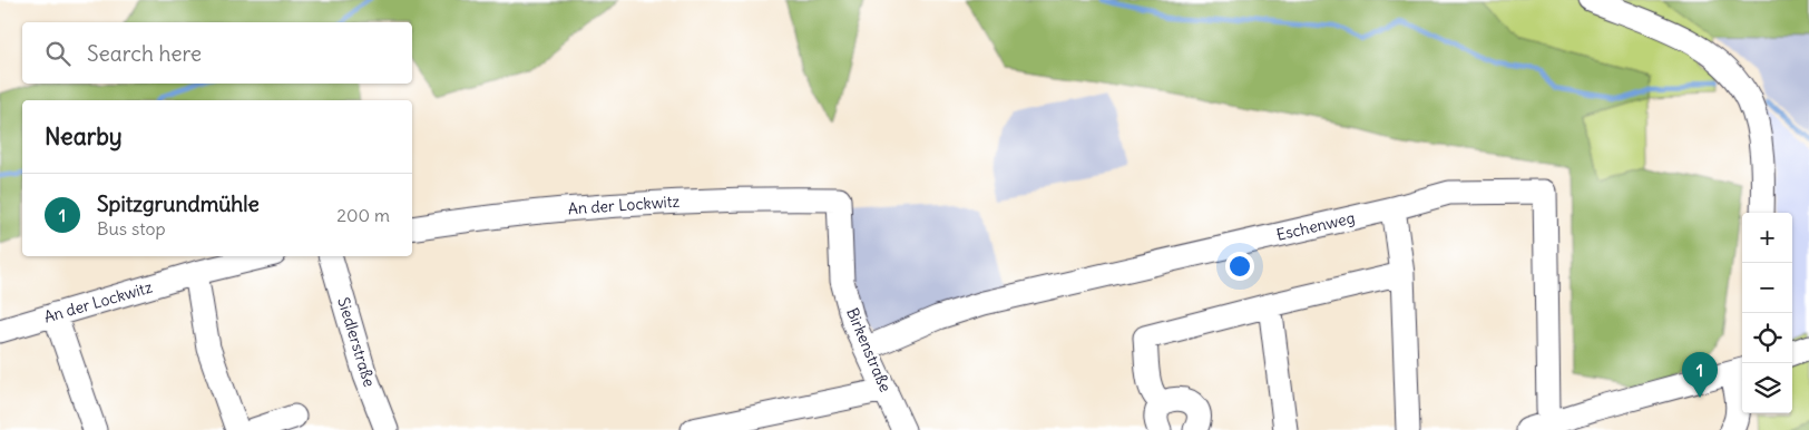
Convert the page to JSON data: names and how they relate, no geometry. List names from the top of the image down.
{
  "streets": {
    "street": [
      "An der Lockwitz",
      "Eschenweg",
      "Siedlerstraße",
      "Birkenstraße"
    ]
  },
  "crossings": [
    ["An der Lockwitz", "Birkenstraße"],
    ["Eschenweg", "Birkenstraße"]
  ],
  "page": {
    "search": "Search here",
    "heading": "Nearby",
    "list": [
      {
        "mark": "1",
        "name": "Spitzgrundmühle",
        "note": "Bus stop",
        "value": "200 m"
      }
    ],
    "map_buttons": ["+", "−"],
    "pins": "1"
  }
}
